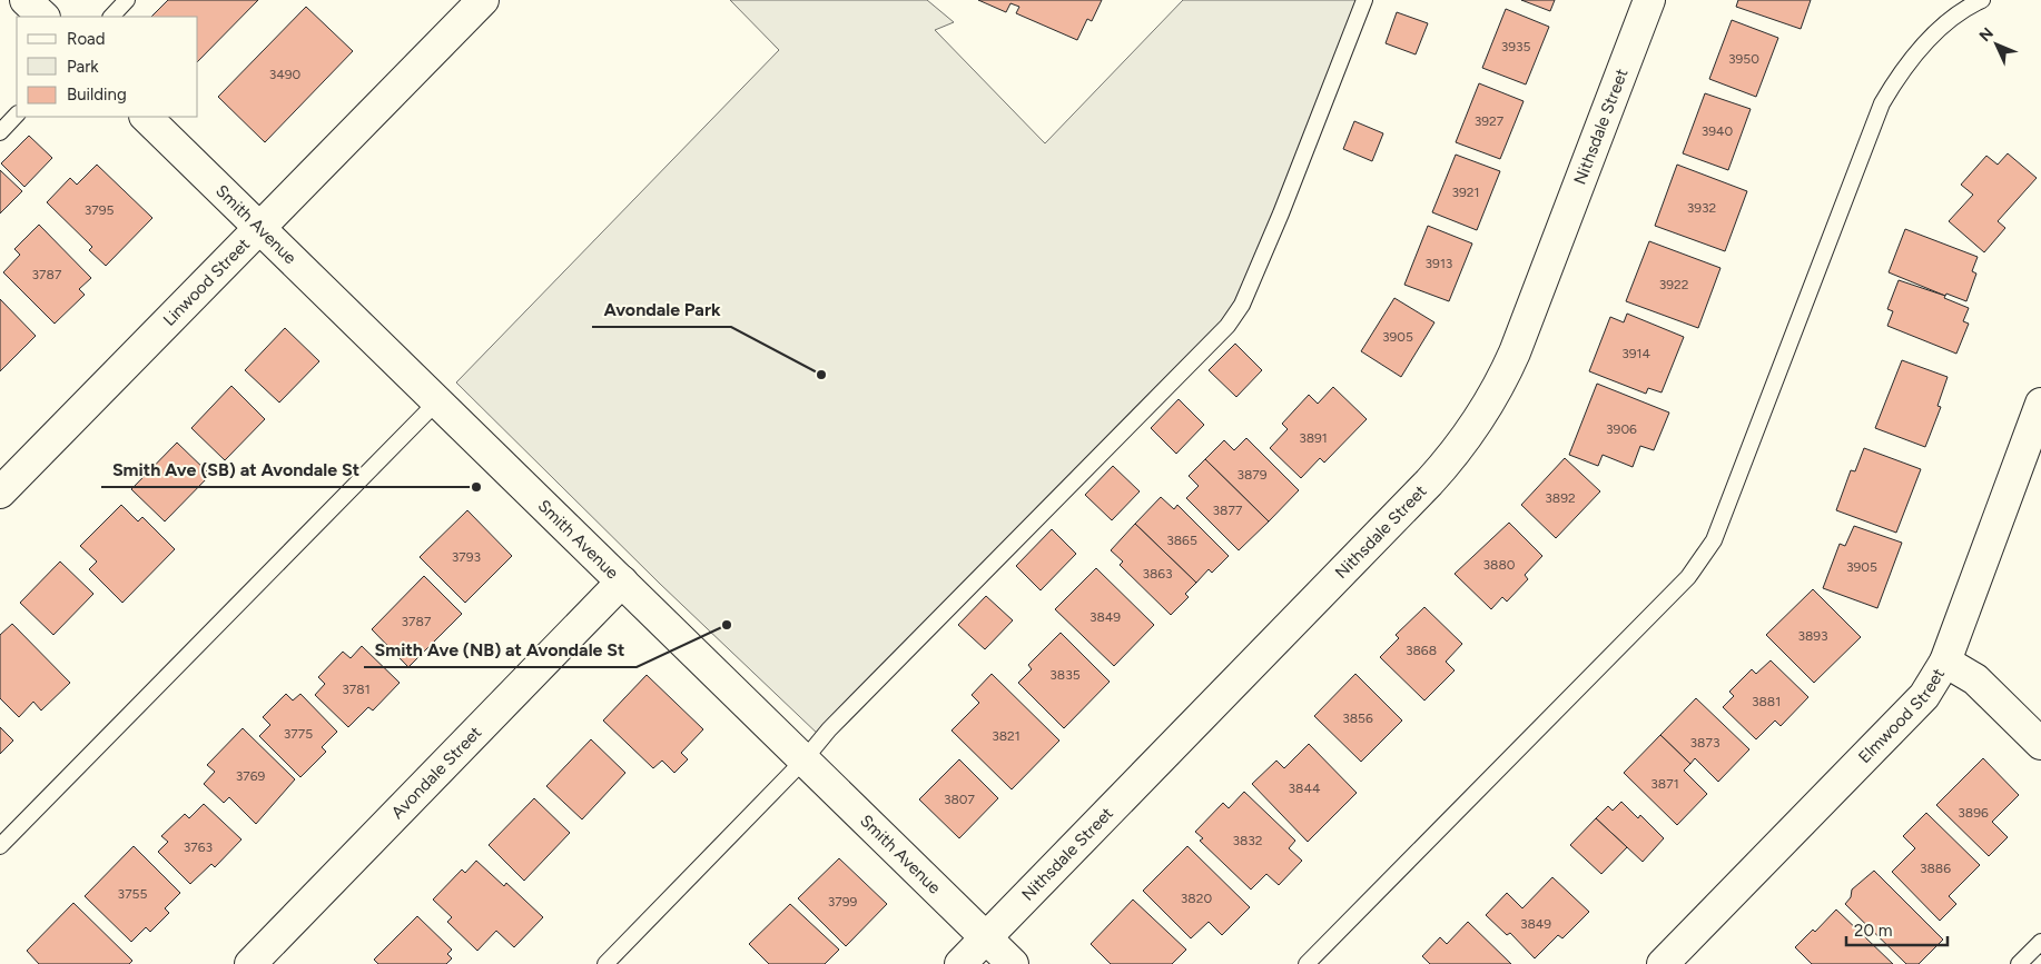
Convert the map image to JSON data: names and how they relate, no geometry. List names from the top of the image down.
{
  "streets": {
    "street": [
      "Nithsdale Street",
      "Smith Avenue",
      "Linwood Street",
      "Elmwood Street",
      "Avondale Street"
    ]
  },
  "crossings": [
    ["Nithsdale Street", "Smith Avenue"],
    ["Smith Avenue", "Linwood Street"],
    ["Smith Avenue", "Avondale Street"]
  ],
  "places": ["Avondale Park", "Smith Ave (SB) at Avondale St", "Smith Ave (NB) at Avondale St"],
  "house_numbers": [
    "3935",
    "3950",
    "3490",
    "3927",
    "3940",
    "3921",
    "3932",
    "3795",
    "3913",
    "3787",
    "3922",
    "3905",
    "3914",
    "3906",
    "3891",
    "3879",
    "3892",
    "3877",
    "3865",
    "3793",
    "3880",
    "3905",
    "3863",
    "3849",
    "3787",
    "3893",
    "3868",
    "3835",
    "3781",
    "3881",
    "3856",
    "3775",
    "3821",
    "3873",
    "3769",
    "3871",
    "3844",
    "3807",
    "3896",
    "3832",
    "3763",
    "3886",
    "3755",
    "3820",
    "3799",
    "3849"
  ],
  "legend": ["Road", "Park", "Building"],
  "scale_bar": "20 m",
  "north": "top left"
}
